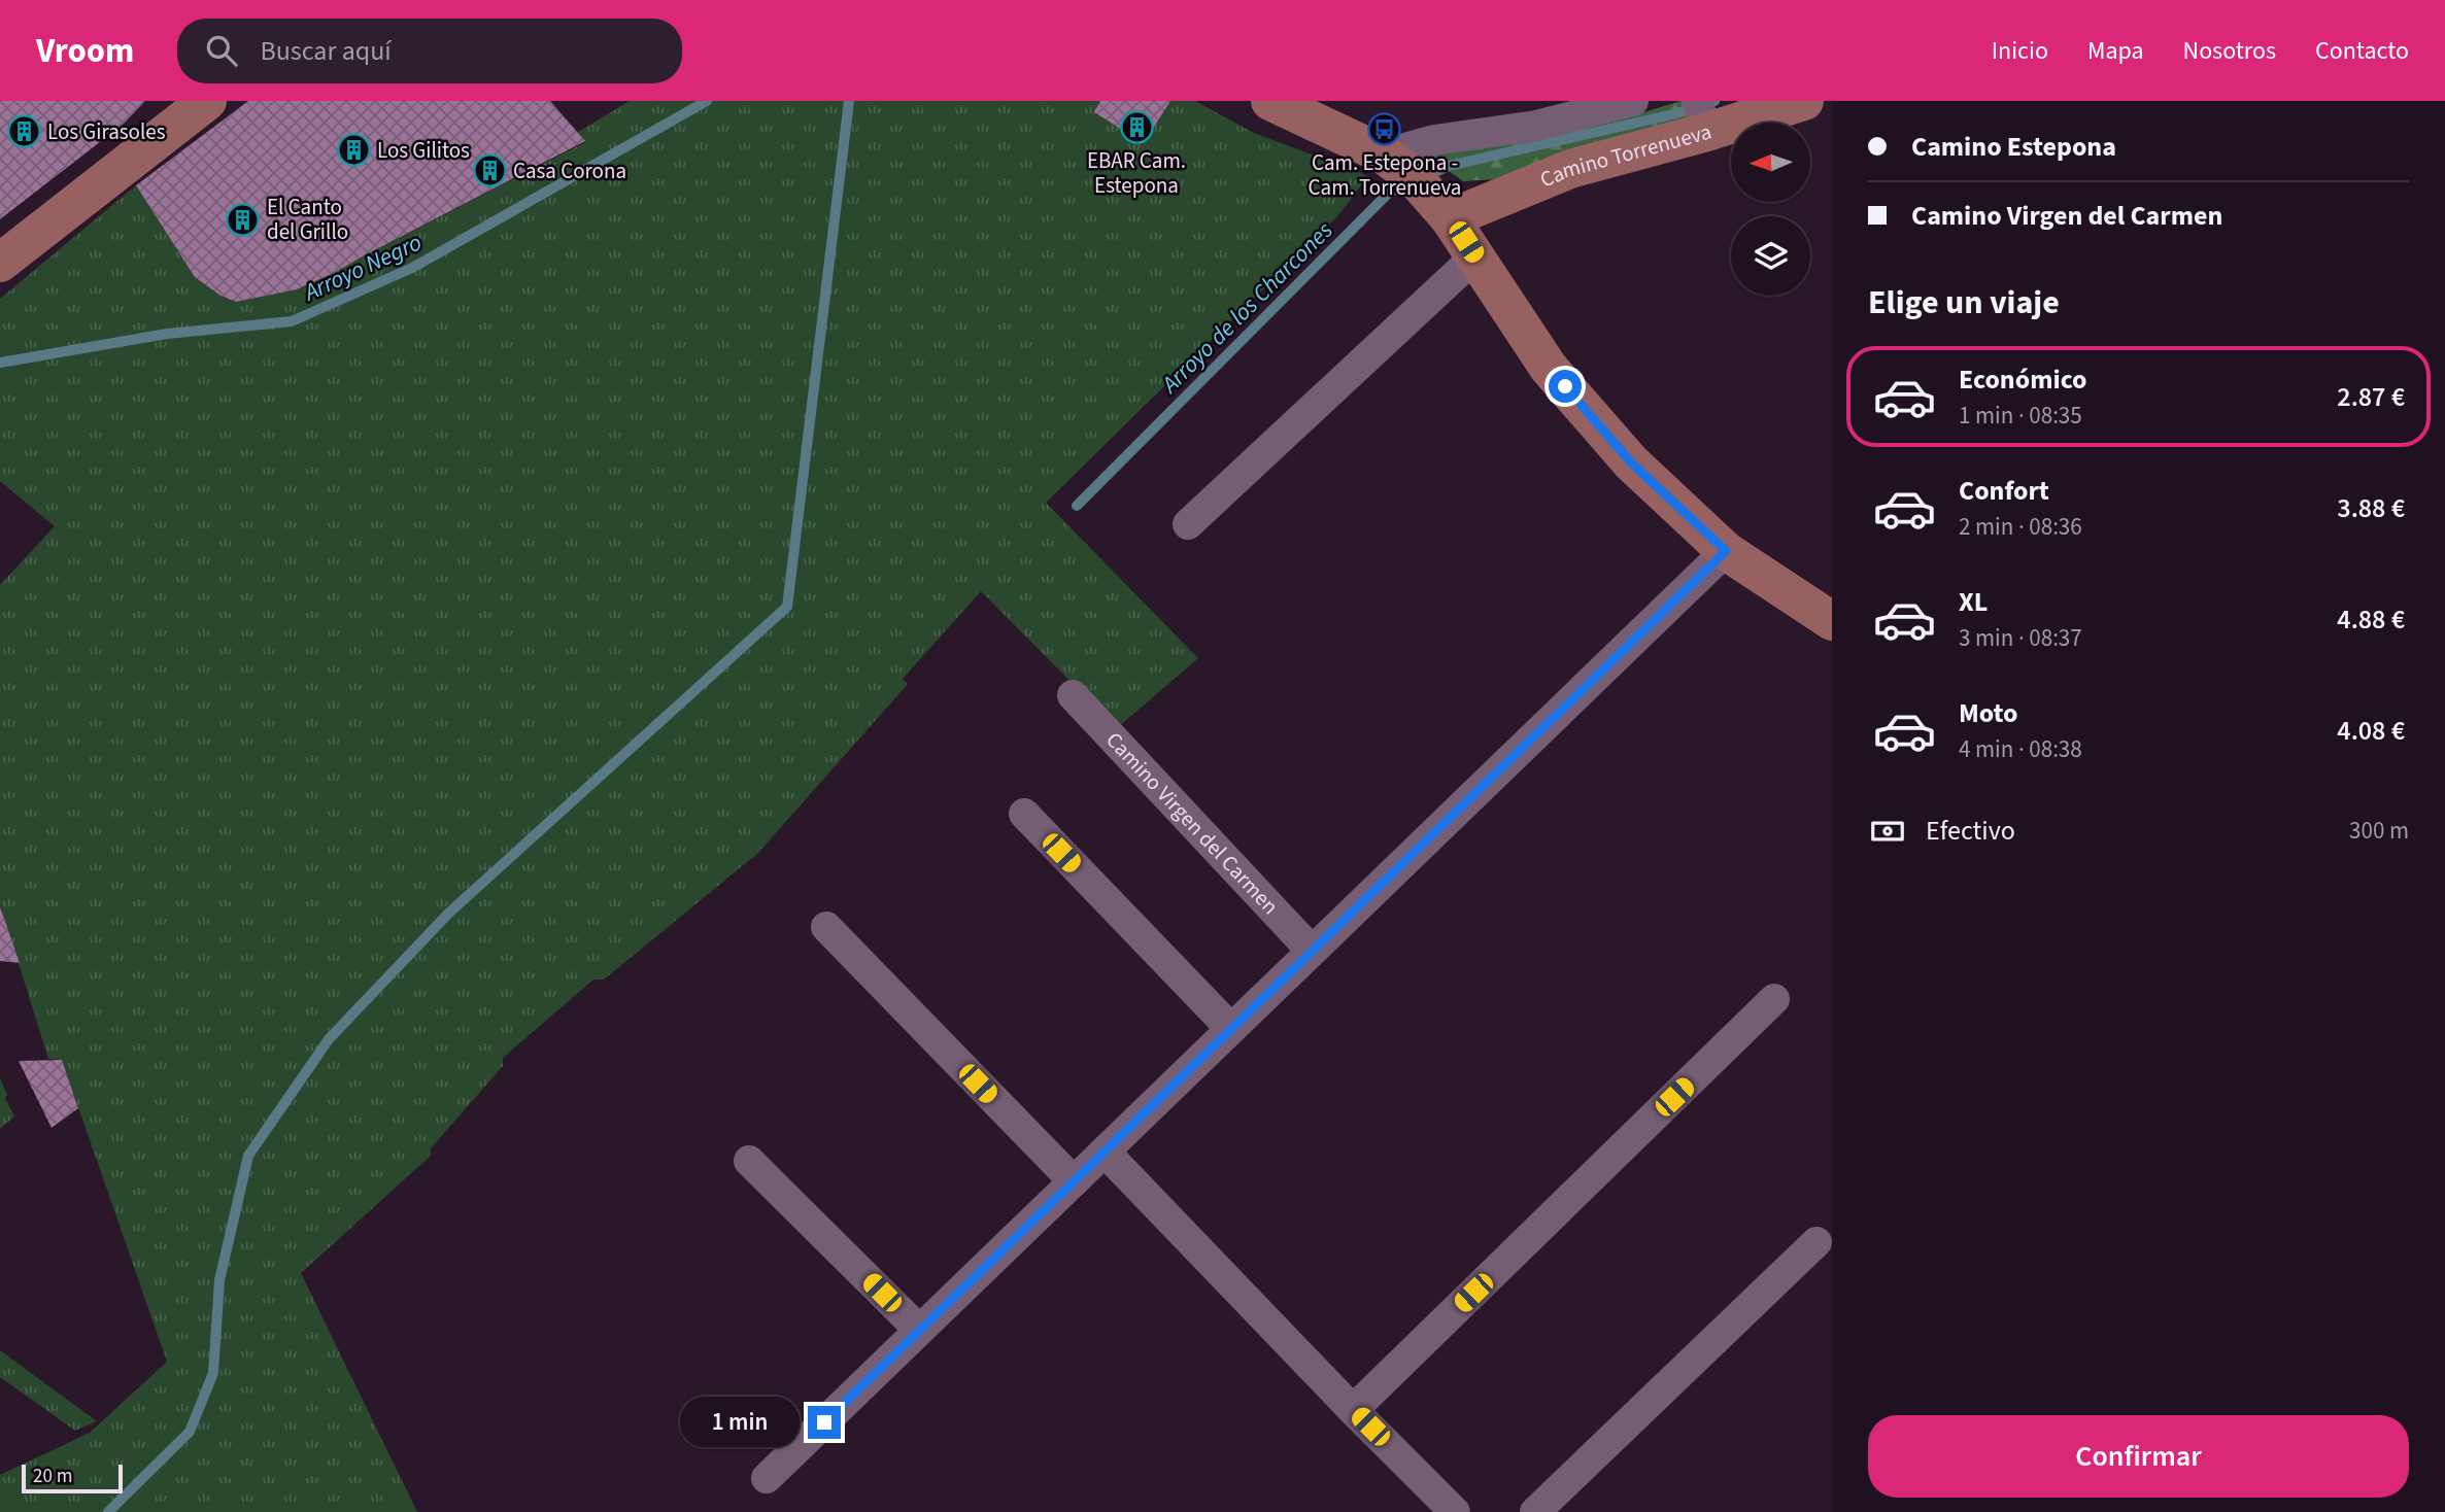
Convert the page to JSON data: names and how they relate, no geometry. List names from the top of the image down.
{
  "streets": {
    "main road": ["Camino Torrenueva"],
    "street": ["Camino Virgen del Carmen"]
  },
  "water": ["Arroyo Negro", "Arroyo de los Charcones"],
  "places": {
    "building": [
      "EBAR Cam. Estepona",
      "Los Girasoles",
      "Los Gilitos",
      "Casa Corona",
      "El Canto del Grillo"
    ],
    "bus stop": ["Cam. Estepona - Cam. Torrenueva"]
  },
  "scale_bar": "20 m",
  "north": "left",
  "page": {
    "header": "Vroom",
    "search": "Buscar aquí",
    "nav": [
      "Inicio",
      "Mapa",
      "Nosotros",
      "Contacto"
    ],
    "banner": ["Camino Estepona", "Camino Virgen del Carmen"],
    "heading": "Elige un viaje",
    "list": [
      {
        "name": "Económico",
        "note": "1 min · 08:35",
        "value": "2.87 €"
      },
      {
        "name": "Confort",
        "note": "2 min · 08:36",
        "value": "3.88 €"
      },
      {
        "name": "XL",
        "note": "3 min · 08:37",
        "value": "4.88 €"
      },
      {
        "name": "Moto",
        "note": "4 min · 08:38",
        "value": "4.08 €"
      }
    ],
    "pay": ["Efectivo", "300 m"],
    "bubble": "1 min",
    "buttons": "Confirmar",
    "scale": "20 m"
  }
}
